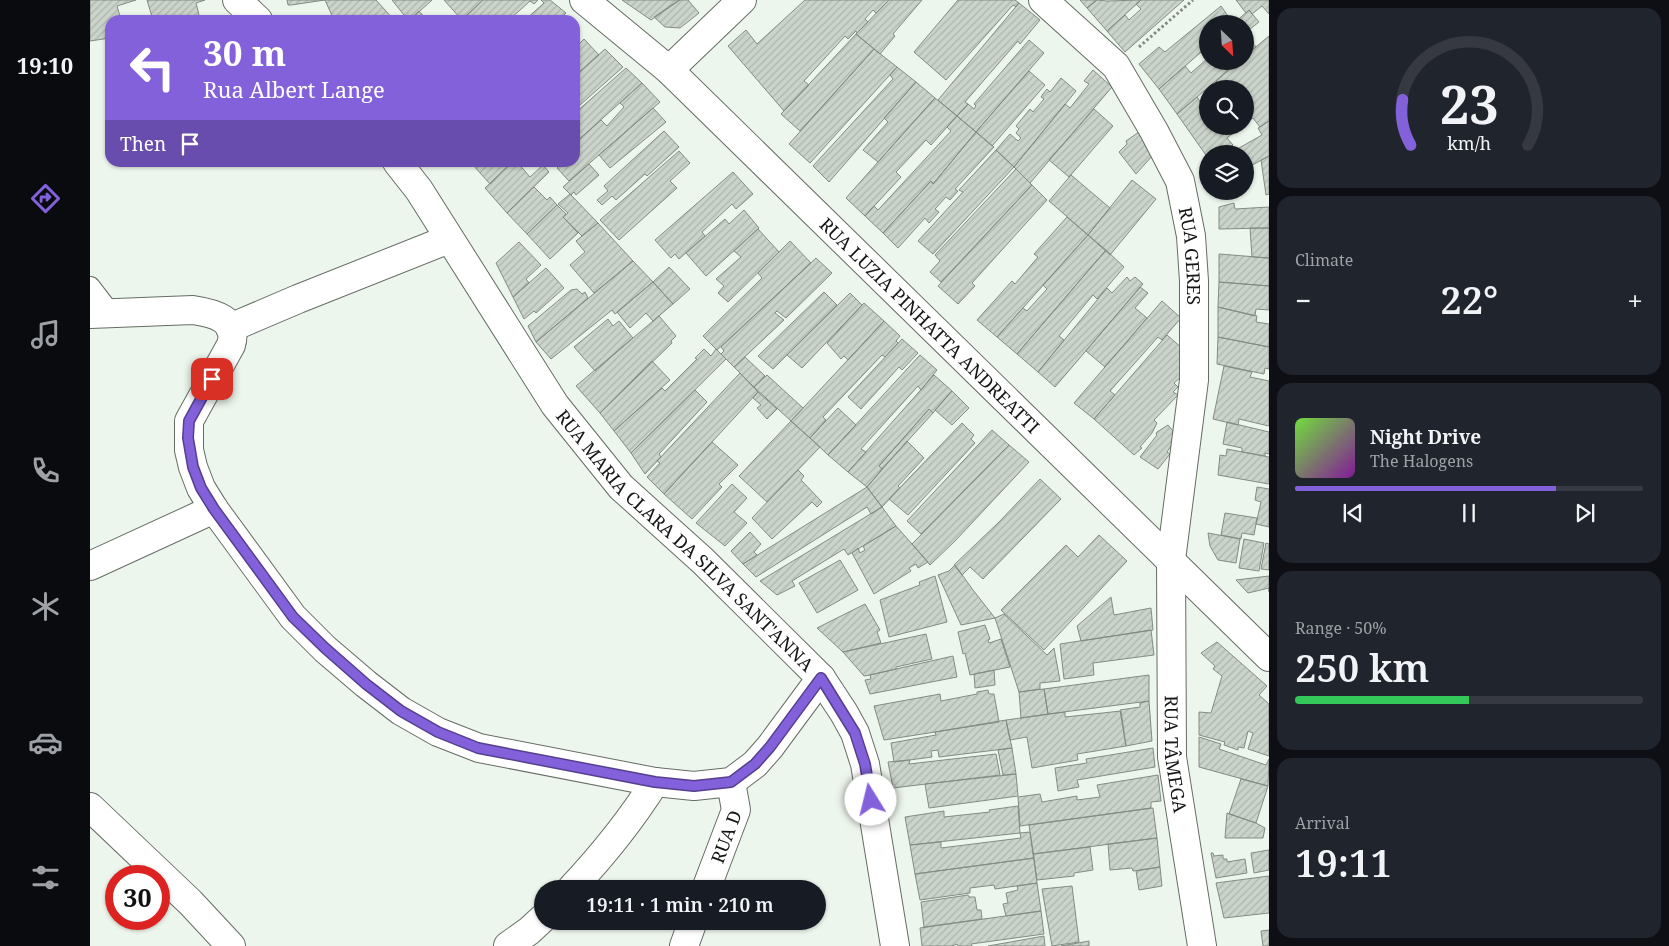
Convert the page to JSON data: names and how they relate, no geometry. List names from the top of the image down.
{
  "streets": {
    "street": [
      "RUA GERES",
      "RUA LUZIA PINHATTA ANDREATTI",
      "RUA MARIA CLARA DA SILVA SANT'ANNA",
      "RUA TÂMEGA",
      "RUA D"
    ]
  },
  "crossings": [
    ["RUA GERES", "RUA LUZIA PINHATTA ANDREATTI"],
    ["RUA GERES", "RUA TÂMEGA"],
    ["RUA LUZIA PINHATTA ANDREATTI", "RUA TÂMEGA"]
  ],
  "north": "bottom right",
  "page": {
    "tabs": "19:10",
    "turn": ["30 m", "Rua Albert Lange"],
    "then": "Then",
    "tile": [
      "Climate",
      ["Range · 50%", "250 km"],
      ["Arrival", "19:11"]
    ],
    "heat": ["−", "22°", "+"],
    "song": ["Night Drive", "The Halogens"],
    "limit": "30",
    "trip": "19:11 · 1 min · 210 m",
    "gauge": ["23", "km/h"]
  }
}
